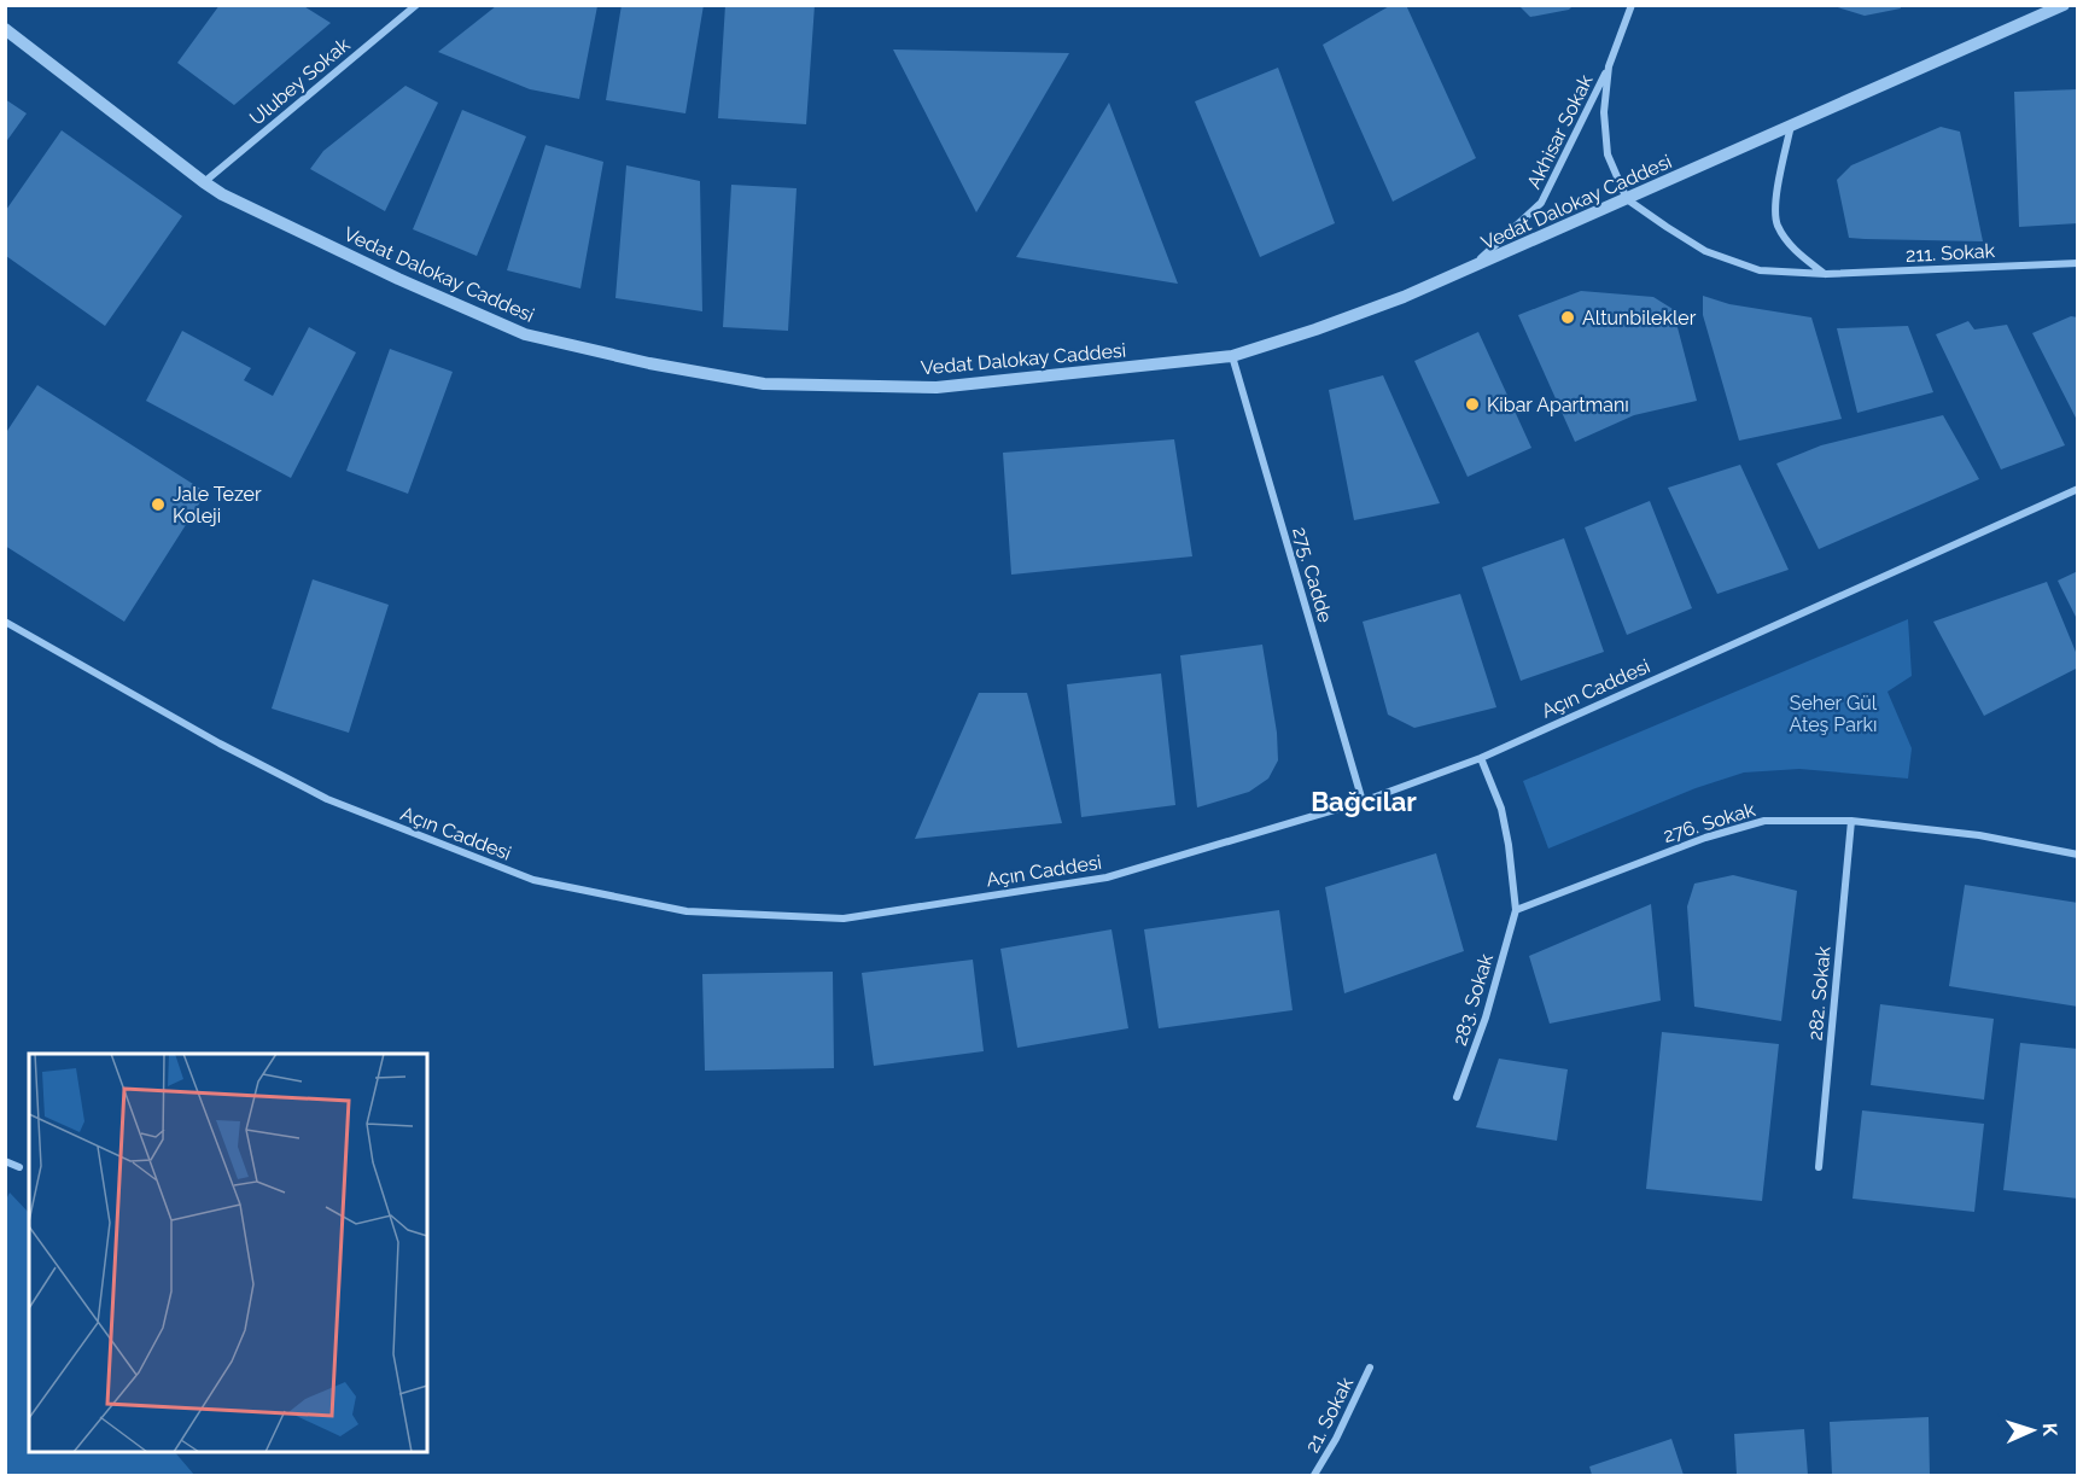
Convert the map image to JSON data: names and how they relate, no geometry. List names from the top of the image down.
{
  "streets": {
    "street": [
      "Ulubey Sokak",
      "Akhisar Sokak",
      "Vedat Dalokay Caddesi",
      "211. Sokak",
      "275. Cadde",
      "Açın Caddesi",
      "276. Sokak",
      "282. Sokak",
      "283. Sokak",
      "21. Sokak"
    ]
  },
  "crossings": [
    ["Ulubey Sokak", "Vedat Dalokay Caddesi"],
    ["Akhisar Sokak", "Vedat Dalokay Caddesi"],
    ["Akhisar Sokak", "211. Sokak"],
    ["Vedat Dalokay Caddesi", "211. Sokak"],
    ["Vedat Dalokay Caddesi", "275. Cadde"],
    ["275. Cadde", "Açın Caddesi"],
    ["276. Sokak", "282. Sokak"],
    ["276. Sokak", "283. Sokak"]
  ],
  "districts": ["Bağcılar"],
  "parks": ["Seher Gül Ateş Parkı"],
  "places": ["Altunbilekler", "Kibar Apartmanı", "Jale Tezer Koleji"],
  "north": "right"
}
